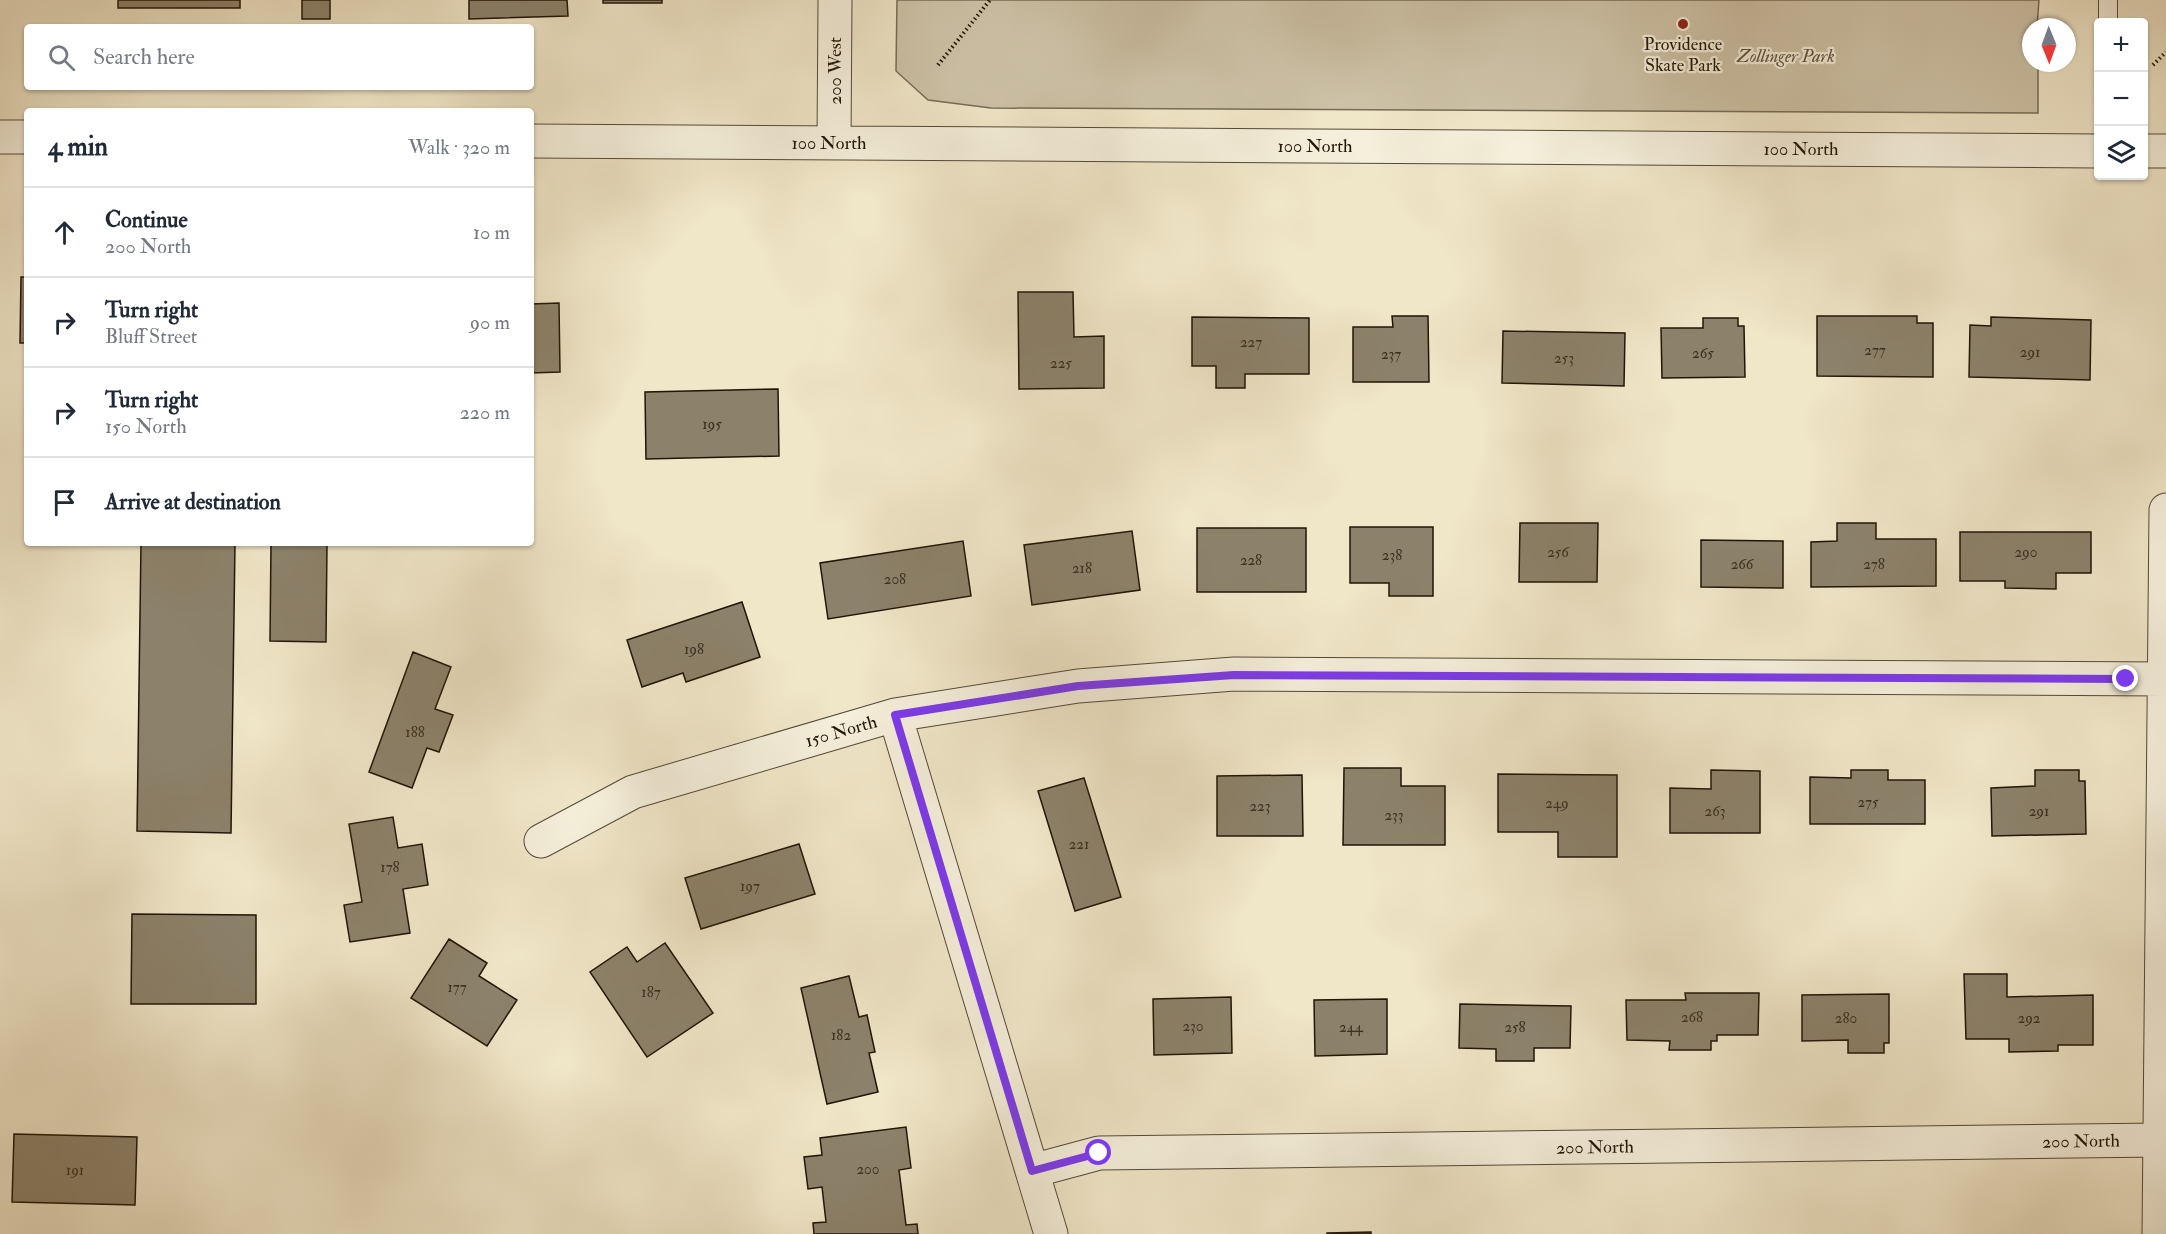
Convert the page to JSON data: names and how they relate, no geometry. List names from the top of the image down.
{
  "streets": {
    "street": [
      "200 West",
      "100 North",
      "150 North",
      "200 North"
    ]
  },
  "crossings": [
    ["200 West", "100 North"]
  ],
  "parks": ["Zollinger Park"],
  "places": ["Providence Skate Park"],
  "house_numbers": [
    "227",
    "277",
    "291",
    "265",
    "237",
    "253",
    "225",
    "195",
    "256",
    "290",
    "238",
    "228",
    "266",
    "278",
    "218",
    "208",
    "198",
    "188",
    "275",
    "249",
    "223",
    "263",
    "291",
    "233",
    "221",
    "178",
    "197",
    "177",
    "187",
    "268",
    "280",
    "292",
    "230",
    "244",
    "258",
    "182",
    "200",
    "191"
  ],
  "north": "bottom",
  "page": {
    "map_buttons": ["+", "−"],
    "search": "Search here",
    "heading": ["4 min", "Walk · 320 m"],
    "list": [
      ["Continue", "200 North", "10 m"],
      ["Turn right", "Bluff Street", "90 m"],
      ["Turn right", "150 North", "220 m"],
      "Arrive at destination"
    ]
  }
}
